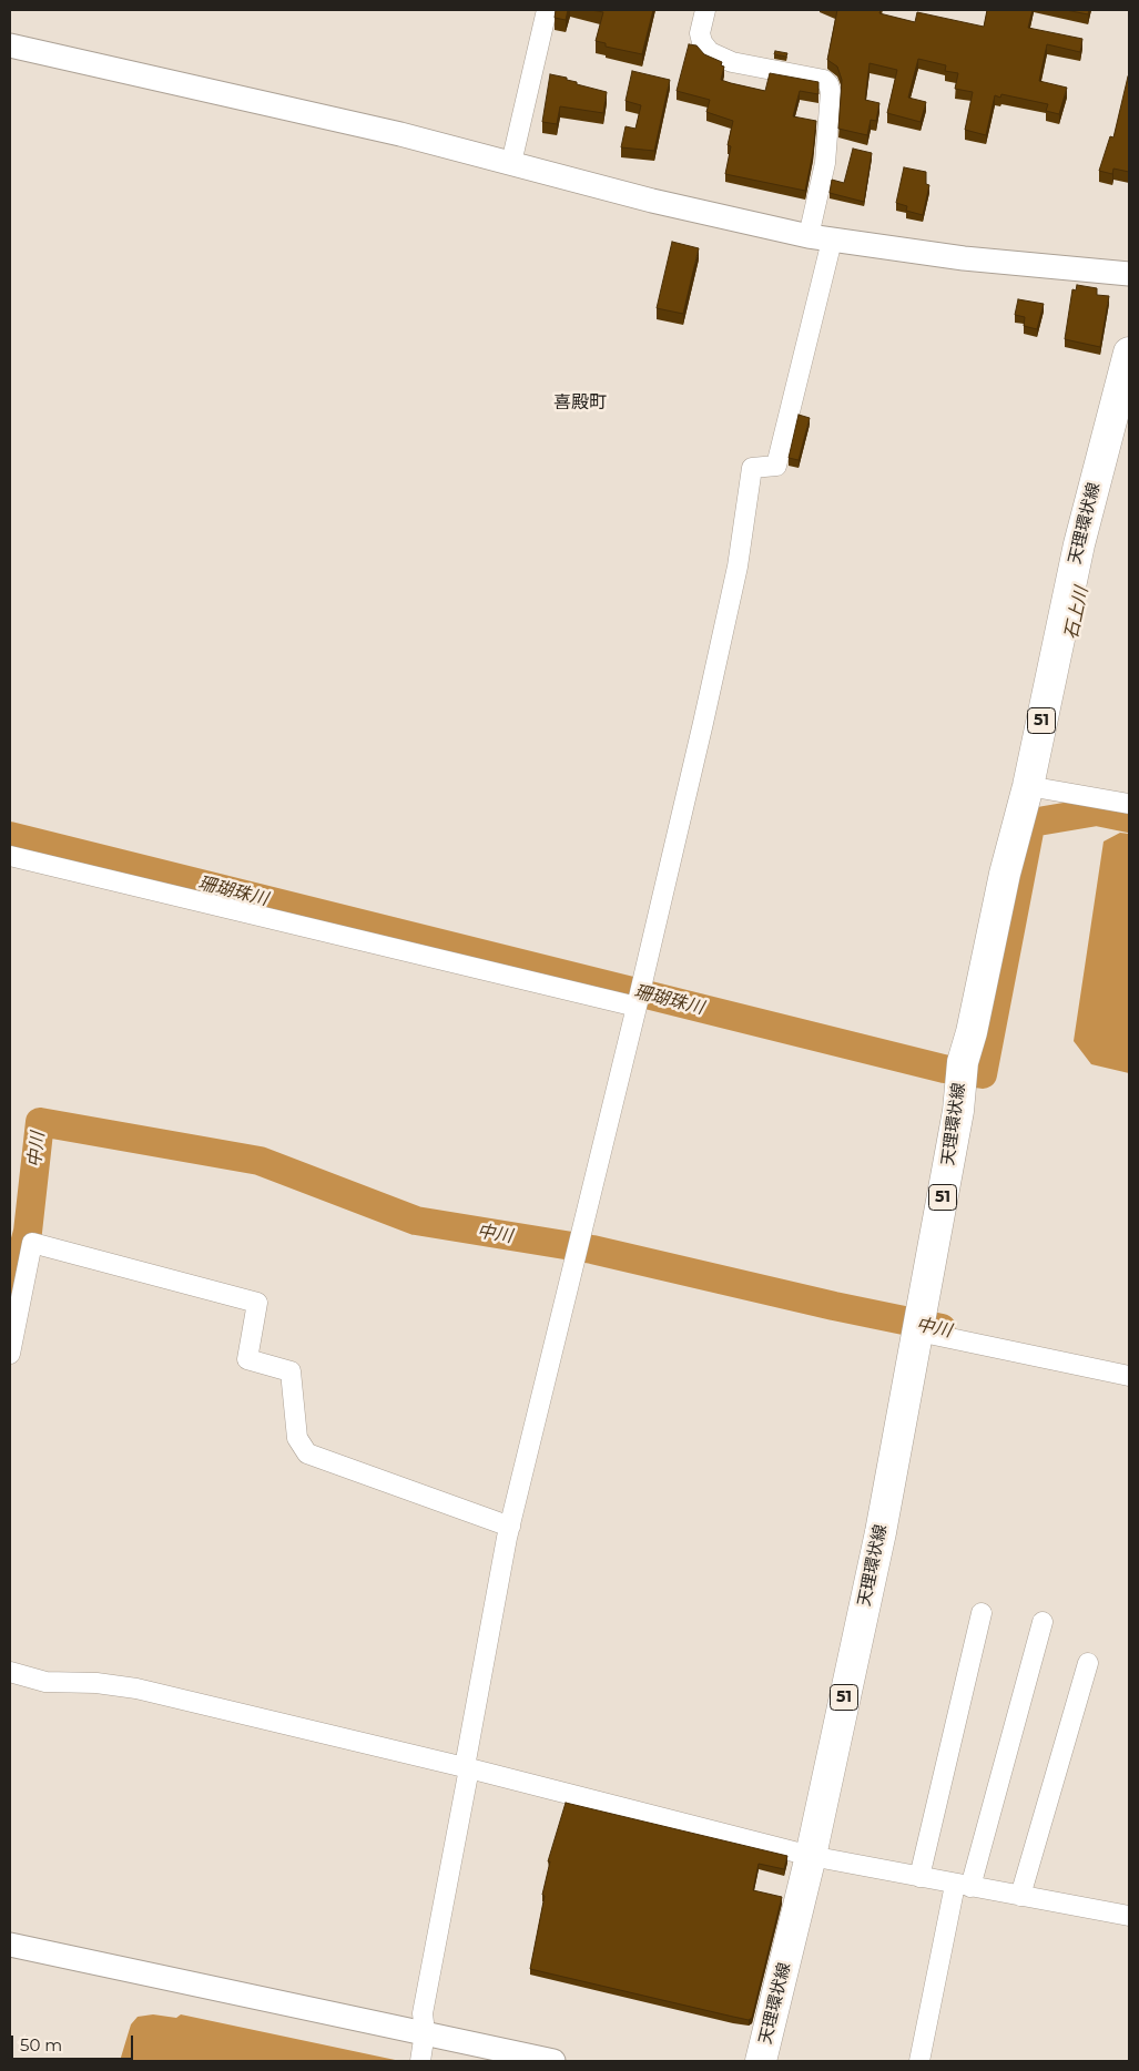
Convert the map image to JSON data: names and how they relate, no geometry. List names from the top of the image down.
{
  "streets": {
    "main road": ["天理環状線", "51"]
  },
  "districts": ["喜殿町"],
  "water": ["石上川", "珊瑚珠川", "中川"],
  "scale_bar": "50 m"
}
